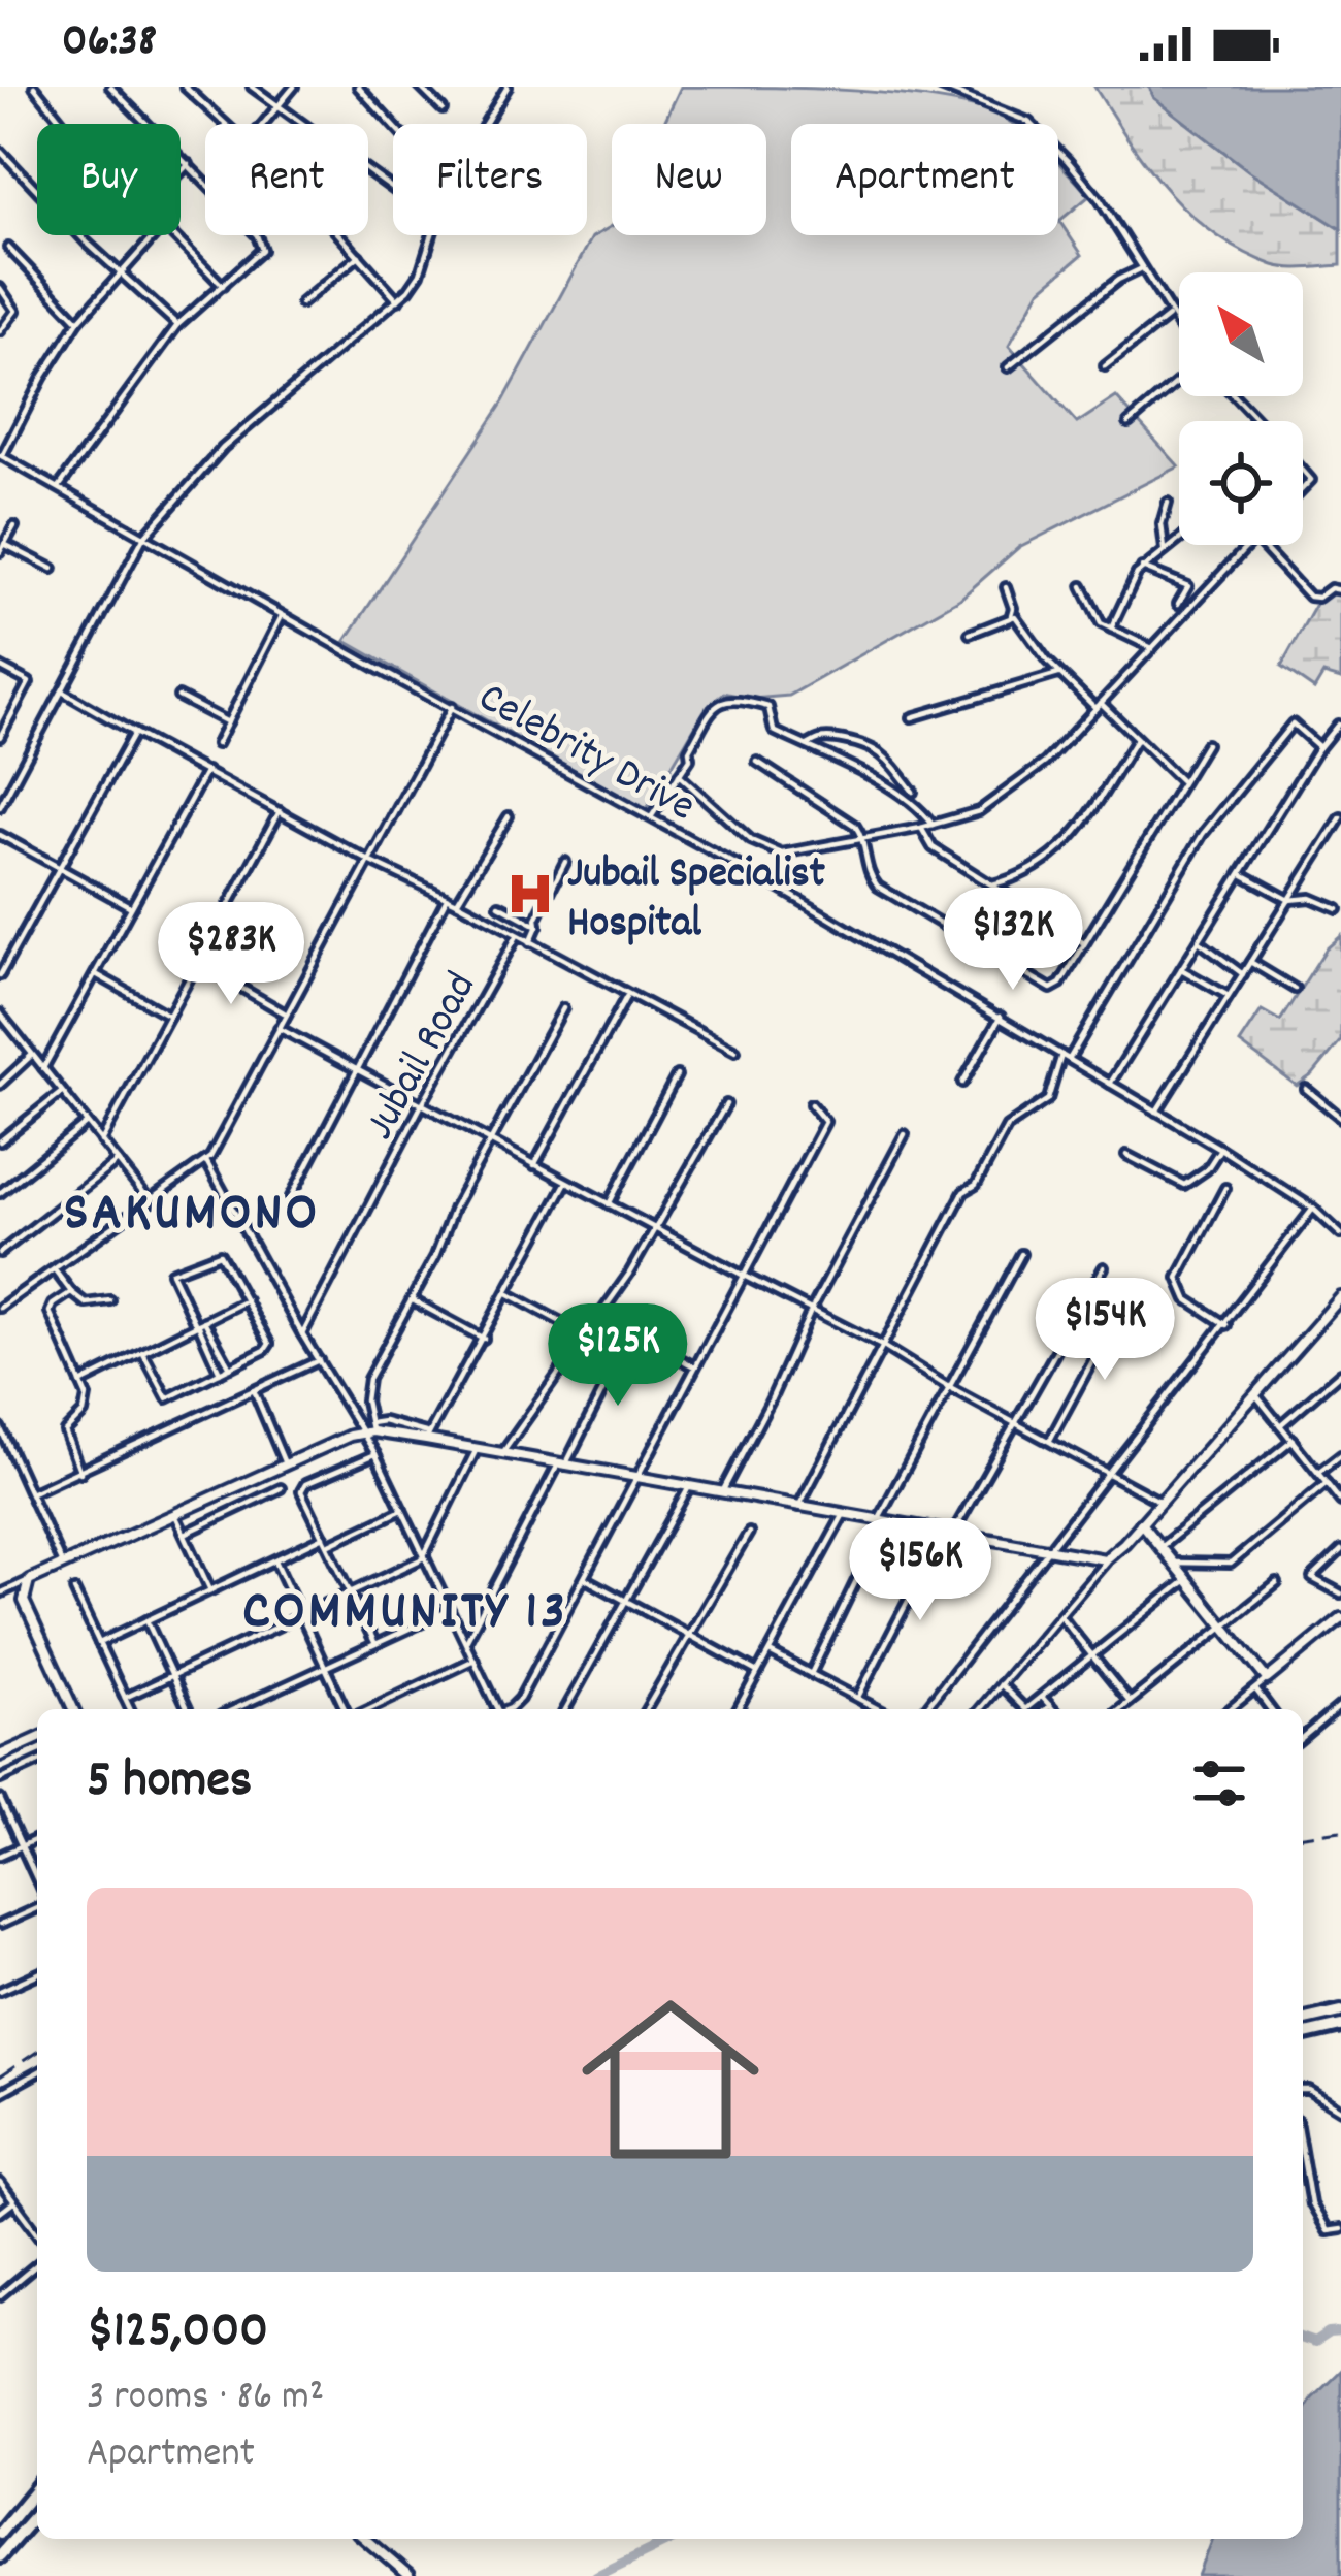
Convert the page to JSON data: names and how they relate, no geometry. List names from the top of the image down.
{
  "streets": {
    "street": ["Celebrity Drive", "Jubail Road"]
  },
  "districts": ["SAKUMONO", "COMMUNITY 13"],
  "places": {
    "hospital": ["Jubail Specialist Hospital"]
  },
  "north": "top left",
  "page": {
    "status": "06:38",
    "chip": [
      "Buy",
      "Rent",
      "Filters",
      "New",
      "Apartment"
    ],
    "price": [
      "$132K",
      "$283K",
      "$154K",
      "$125K",
      "$156K"
    ],
    "heading": "5 homes",
    "list": [
      {
        "name": "$125,000",
        "note": "3 rooms · 86 m² · Apartment"
      }
    ]
  }
}
